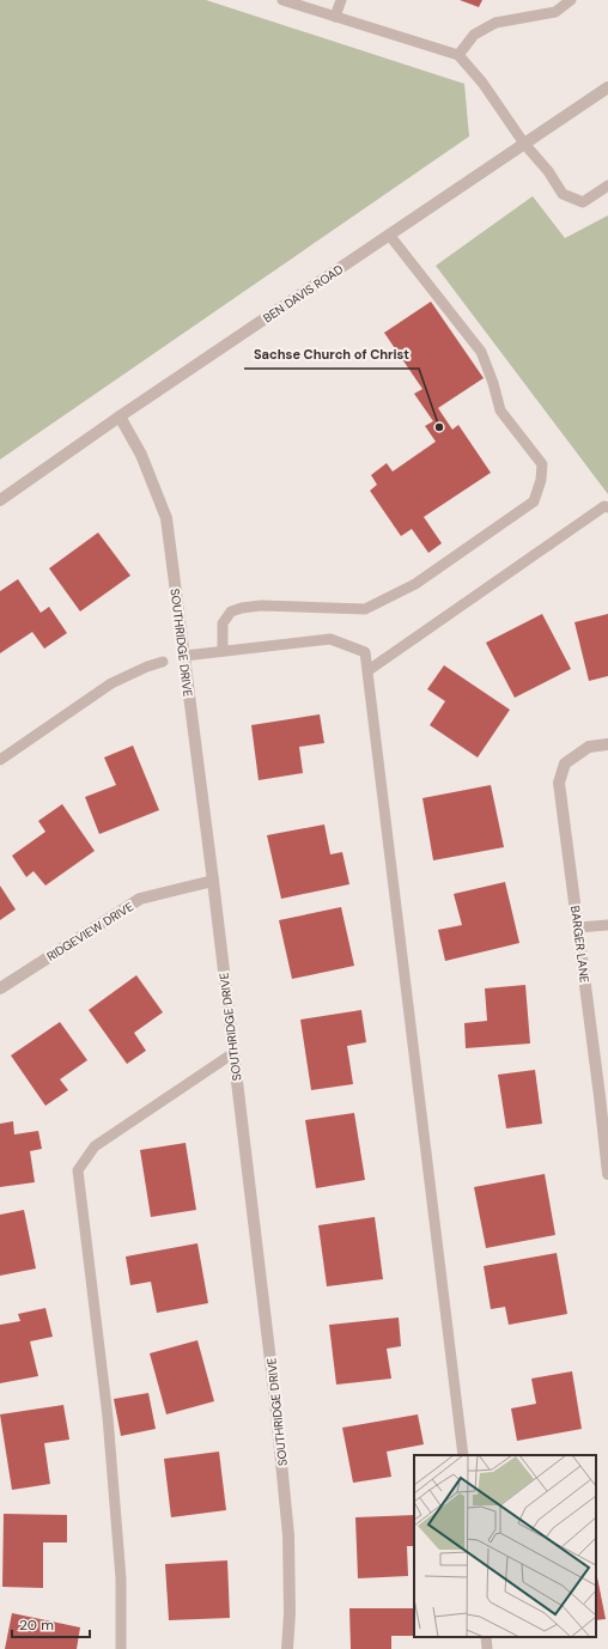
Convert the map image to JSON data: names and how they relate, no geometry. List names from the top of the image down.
{
  "streets": {
    "street": [
      "BEN DAVIS ROAD",
      "SOUTHRIDGE DRIVE",
      "RIDGEVIEW DRIVE",
      "BARGER LANE"
    ]
  },
  "crossings": [
    ["BEN DAVIS ROAD", "SOUTHRIDGE DRIVE"],
    ["SOUTHRIDGE DRIVE", "RIDGEVIEW DRIVE"]
  ],
  "places": ["Sachse Church of Christ"],
  "scale_bar": "20 m"
}
